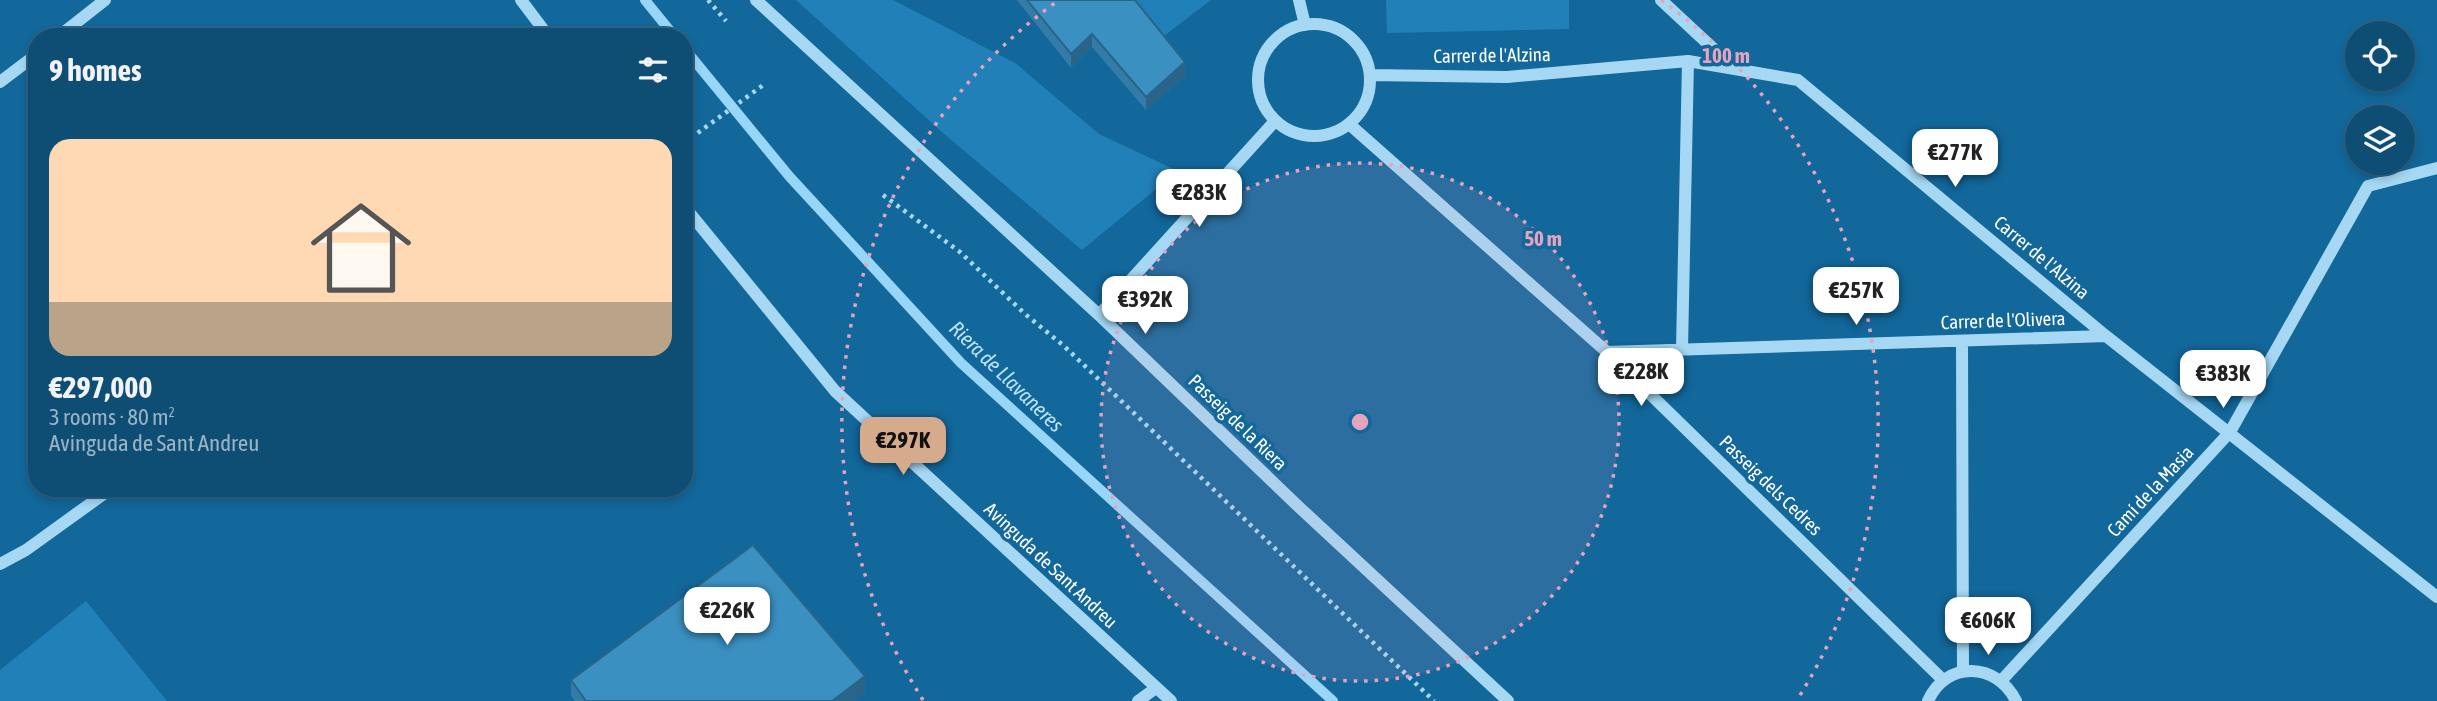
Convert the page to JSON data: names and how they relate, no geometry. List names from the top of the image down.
{
  "streets": {
    "street": [
      "Carrer de l'Alzina",
      "Carrer de l'Olivera",
      "Passeig de la Riera",
      "Passeig dels Cedres",
      "Camí de la Masia",
      "Avinguda de Sant Andreu"
    ]
  },
  "crossings": [
    ["Carrer de l'Alzina", "Carrer de l'Olivera"],
    ["Carrer de l'Alzina", "Passeig dels Cedres"],
    ["Carrer de l'Alzina", "Camí de la Masia"],
    ["Carrer de l'Olivera", "Passeig dels Cedres"]
  ],
  "water": ["Riera de Llavaneres"],
  "page": {
    "heading": "9 homes",
    "list": [
      {
        "name": "€297,000",
        "note": "3 rooms · 80 m² · Avinguda de Sant Andreu"
      }
    ],
    "price": [
      "€277K",
      "€283K",
      "€257K",
      "€392K",
      "€228K",
      "€383K",
      "€297K",
      "€226K",
      "€606K"
    ]
  },
  "rings": ["100 m", "50 m"]
}
